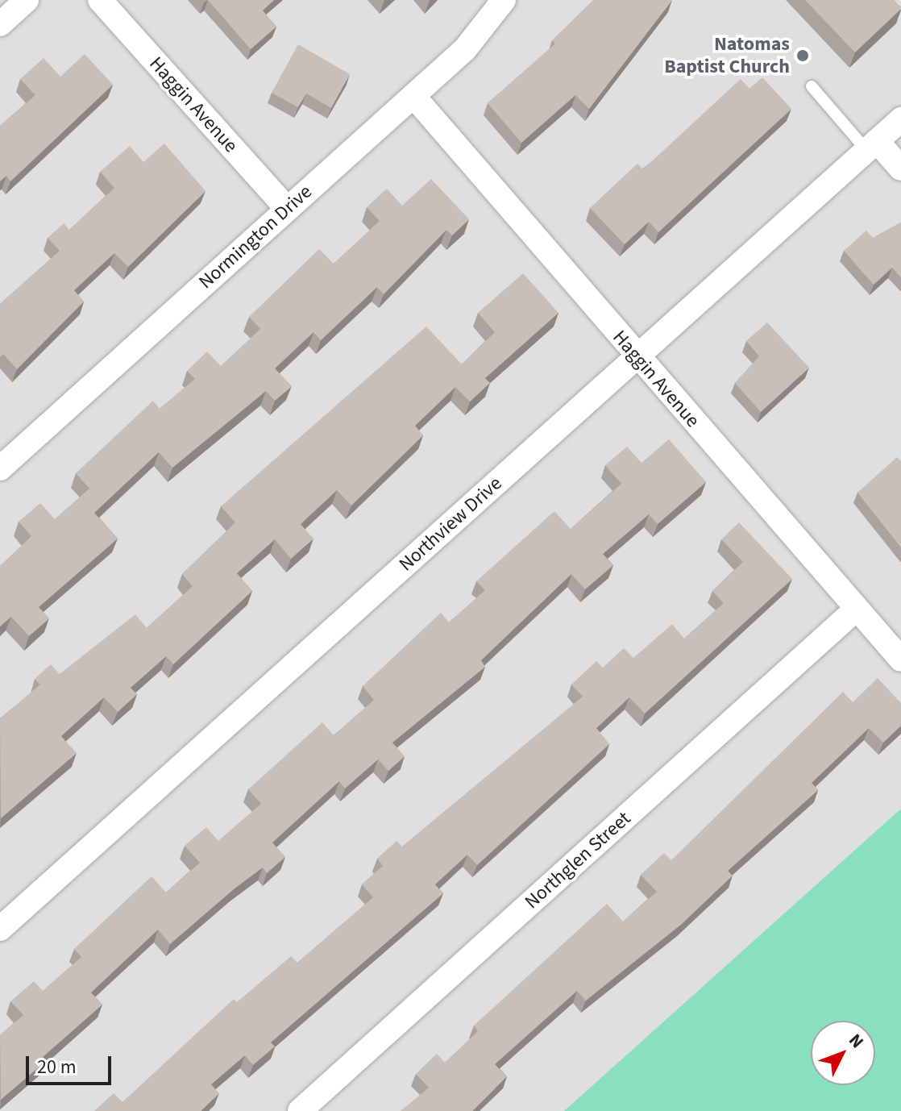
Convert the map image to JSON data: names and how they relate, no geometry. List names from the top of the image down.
{
  "streets": {
    "street": [
      "Haggin Avenue",
      "Normington Drive",
      "Northview Drive",
      "Northglen Street"
    ]
  },
  "crossings": [
    ["Haggin Avenue", "Normington Drive"],
    ["Haggin Avenue", "Northview Drive"],
    ["Haggin Avenue", "Northglen Street"]
  ],
  "places": ["Natomas Baptist Church"],
  "scale_bar": "20 m",
  "north": "top right"
}
